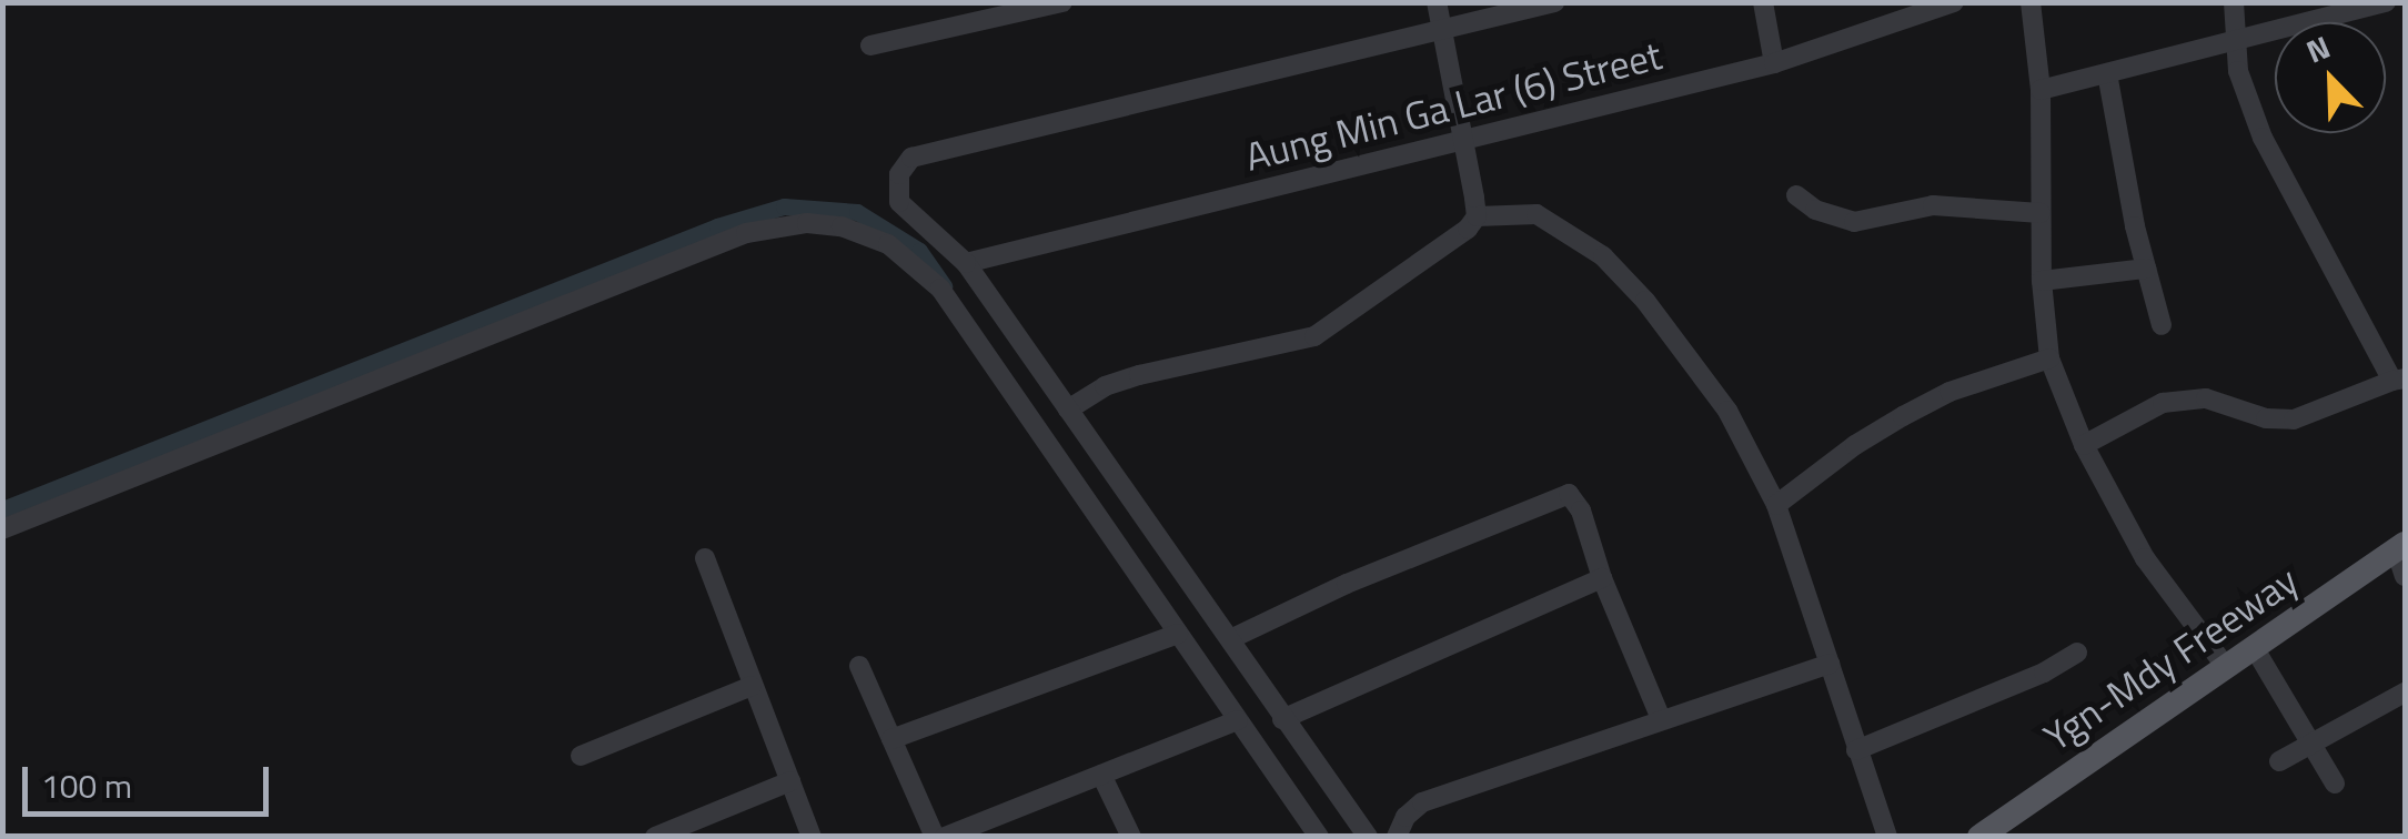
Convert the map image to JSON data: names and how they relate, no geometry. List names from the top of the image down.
{
  "streets": {
    "main road": ["Ygn-Mdy Freeway"],
    "street": ["Aung Min Ga Lar (6) Street"]
  },
  "scale_bar": "100 m",
  "north": "top left"
}
